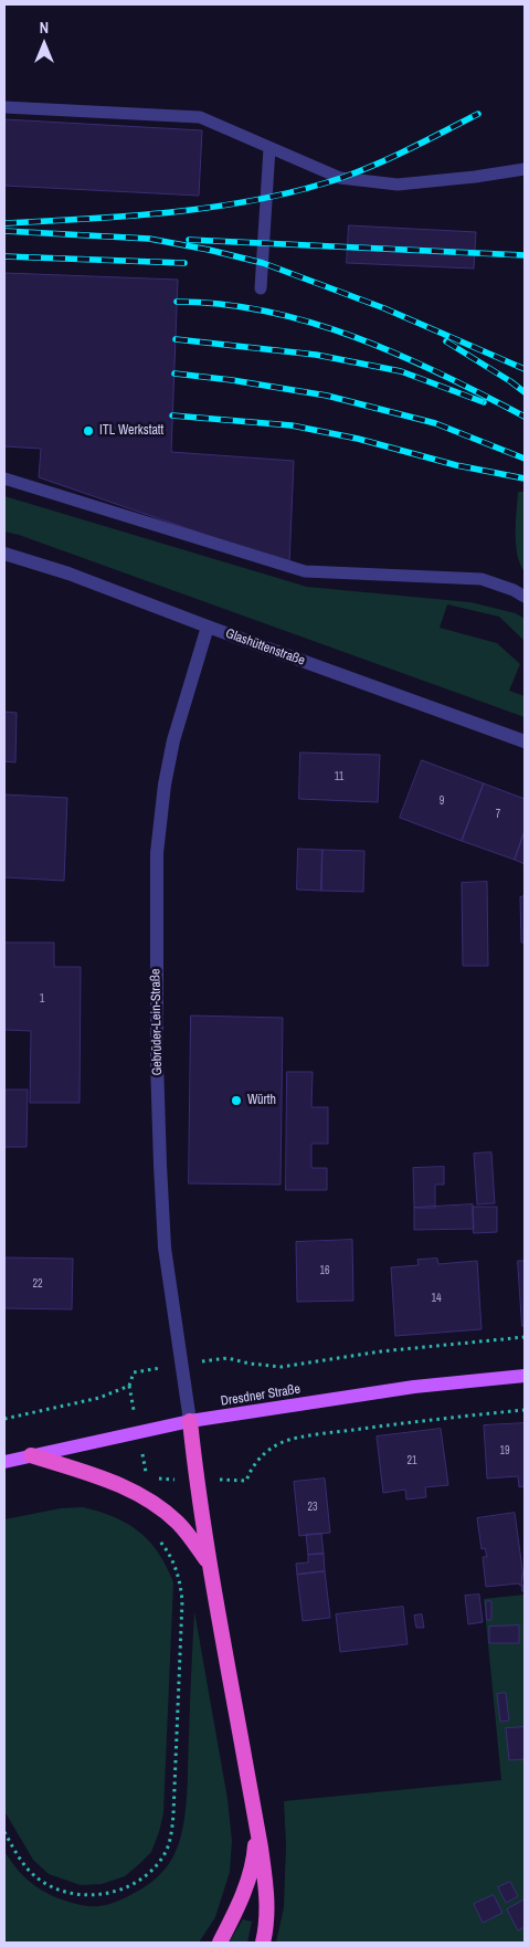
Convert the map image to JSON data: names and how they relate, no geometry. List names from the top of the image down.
{
  "streets": {
    "main road": ["Dresdner Straße"],
    "street": ["Glashüttenstraße", "Gebrüder-Lein-Straße"]
  },
  "crossings": [
    ["Glashüttenstraße", "Gebrüder-Lein-Straße"],
    ["Gebrüder-Lein-Straße", "Dresdner Straße"]
  ],
  "places": ["ITL Werkstatt", "Würth"],
  "house_numbers": [
    "11",
    "9",
    "7",
    "1",
    "16",
    "22",
    "14",
    "19",
    "21",
    "23"
  ],
  "north": "top"
}
